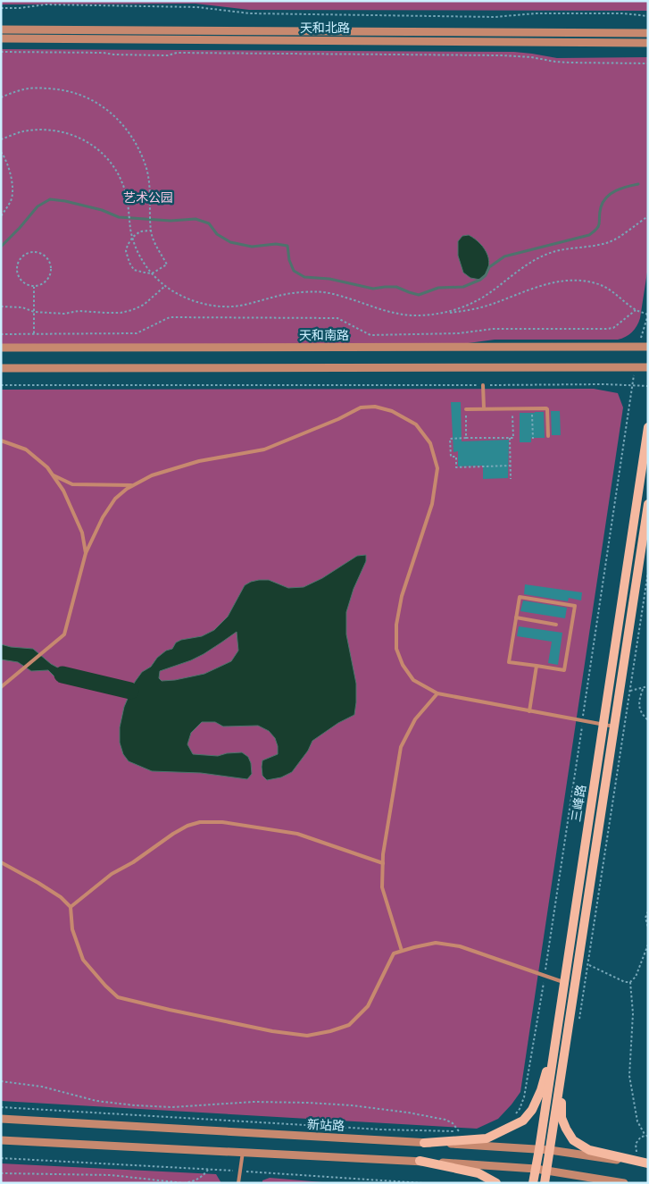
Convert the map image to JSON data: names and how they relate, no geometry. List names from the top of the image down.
{
  "streets": {
    "main road": ["三峰路"],
    "street": ["天和北路", "天和南路", "新站路"]
  },
  "crossings": [
    ["三峰路", "新站路"]
  ],
  "parks": ["艺术公园"]
}
